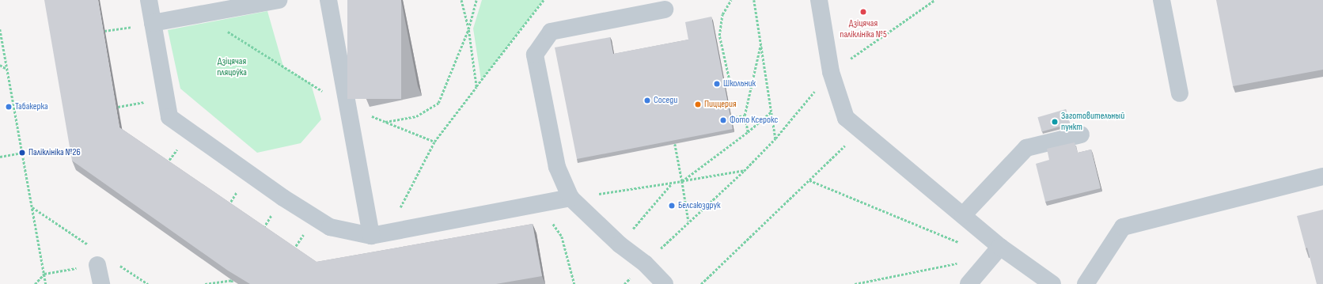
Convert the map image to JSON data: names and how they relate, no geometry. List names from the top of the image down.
{
  "parks": ["Дзіцячая пляцоўка"],
  "places": [
    "Дзіцячая паліклініка №5",
    "Школьник",
    "Соседи",
    "Пиццерия",
    "Табакерка",
    "Фото Ксерокс",
    "Заготовительный пункт",
    "Паліклініка №26",
    "Белсаюздрук"
  ]
}
